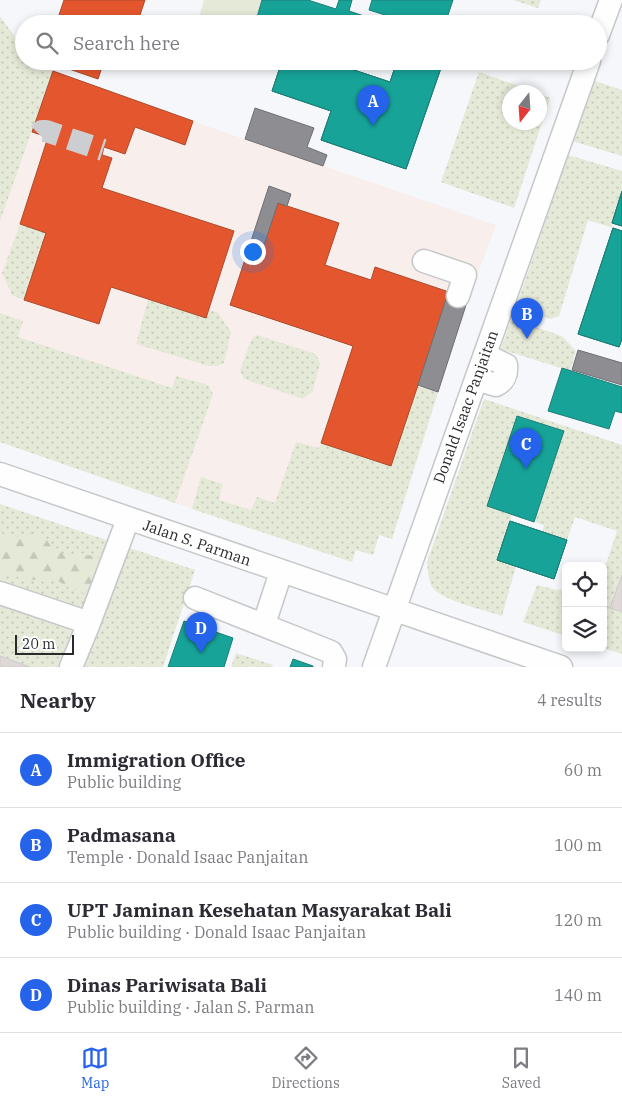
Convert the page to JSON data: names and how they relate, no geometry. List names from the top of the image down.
{
  "streets": {
    "street": ["Donald Isaac Panjaitan", "Jalan S. Parman"]
  },
  "crossings": [
    ["Donald Isaac Panjaitan", "Jalan S. Parman"]
  ],
  "scale_bar": "20 m",
  "north": "bottom",
  "page": {
    "search": "Search here",
    "pins": [
      "A",
      "B",
      "C",
      "D"
    ],
    "scale": "20 m",
    "heading": ["Nearby", "4 results"],
    "list": [
      {
        "mark": "A",
        "name": "Immigration Office",
        "note": "Public building",
        "value": "60 m"
      },
      {
        "mark": "B",
        "name": "Padmasana",
        "note": "Temple · Donald Isaac Panjaitan",
        "value": "100 m"
      },
      {
        "mark": "C",
        "name": "UPT Jaminan Kesehatan Masyarakat Bali",
        "note": "Public building · Donald Isaac Panjaitan",
        "value": "120 m"
      },
      {
        "mark": "D",
        "name": "Dinas Pariwisata Bali",
        "note": "Public building · Jalan S. Parman",
        "value": "140 m"
      }
    ],
    "nav": ["Map", "Directions", "Saved"]
  }
}
